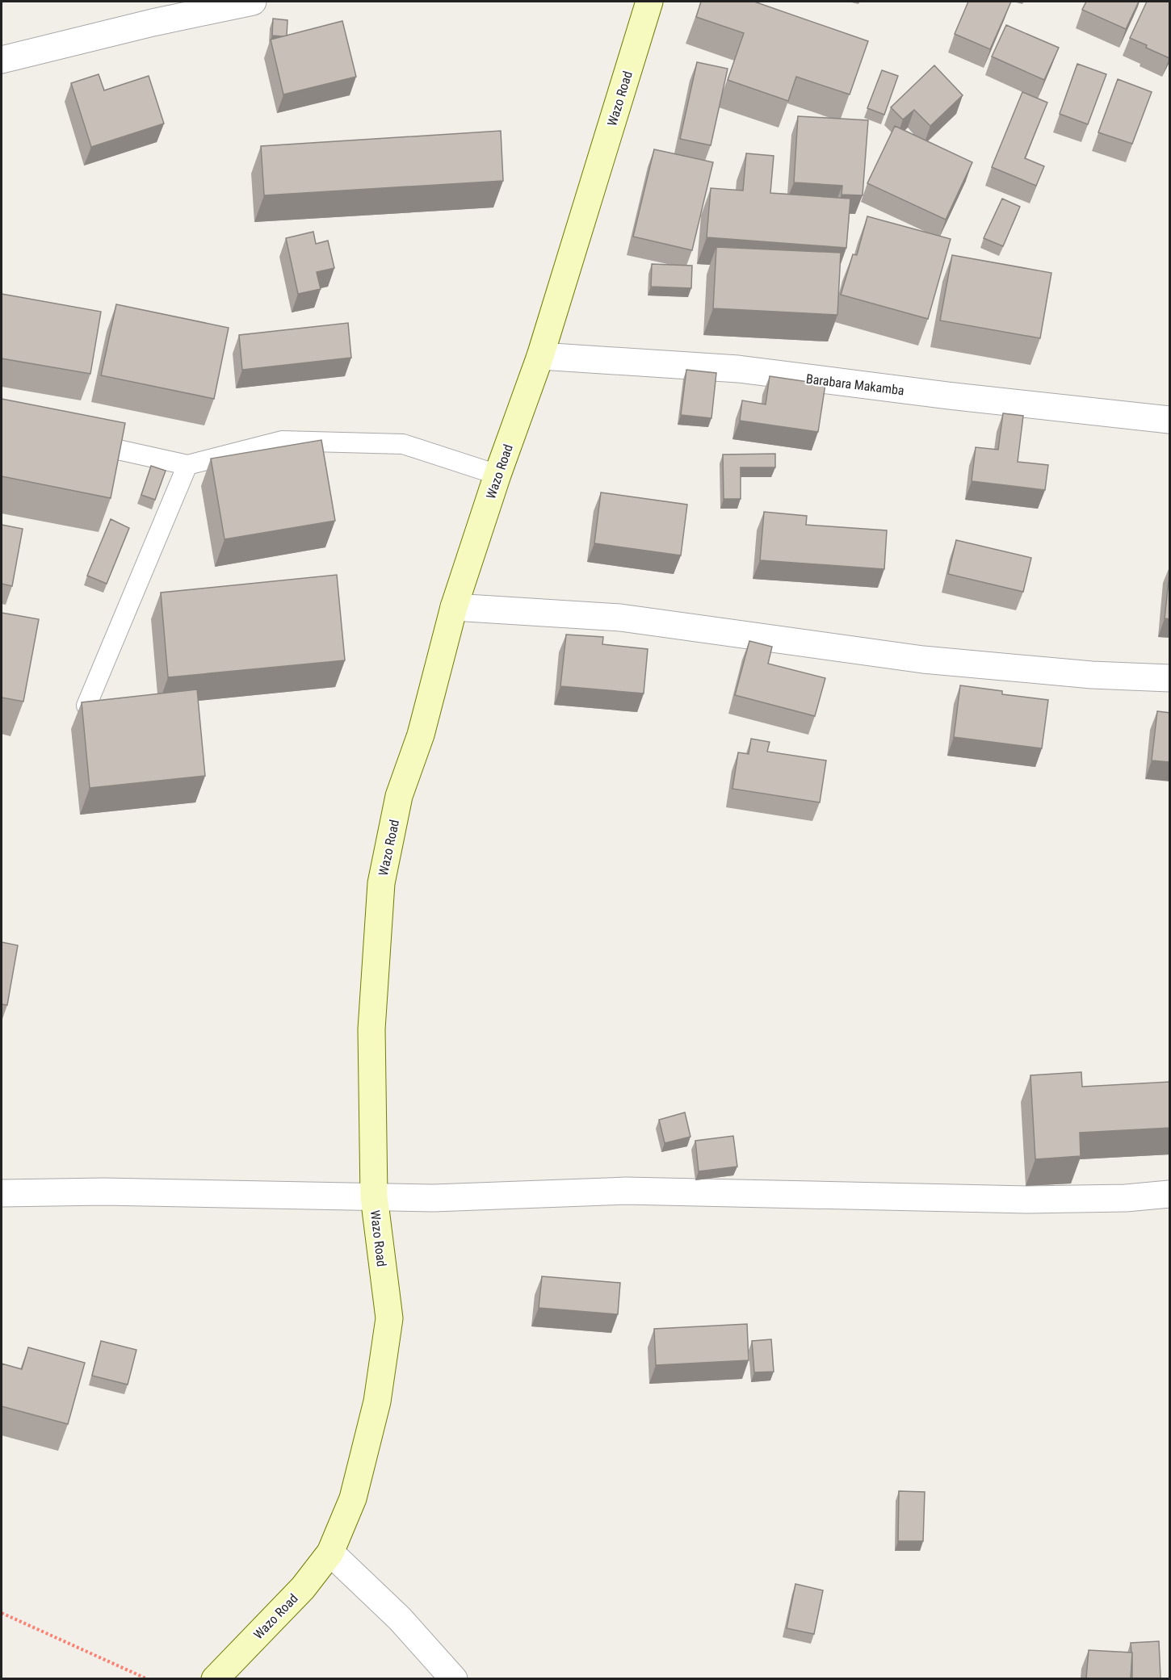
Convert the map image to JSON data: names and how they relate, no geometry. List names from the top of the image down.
{
  "streets": {
    "main road": ["Wazo Road"],
    "street": ["Barabara Makamba"]
  },
  "crossings": [
    ["Wazo Road", "Barabara Makamba"]
  ]
}
